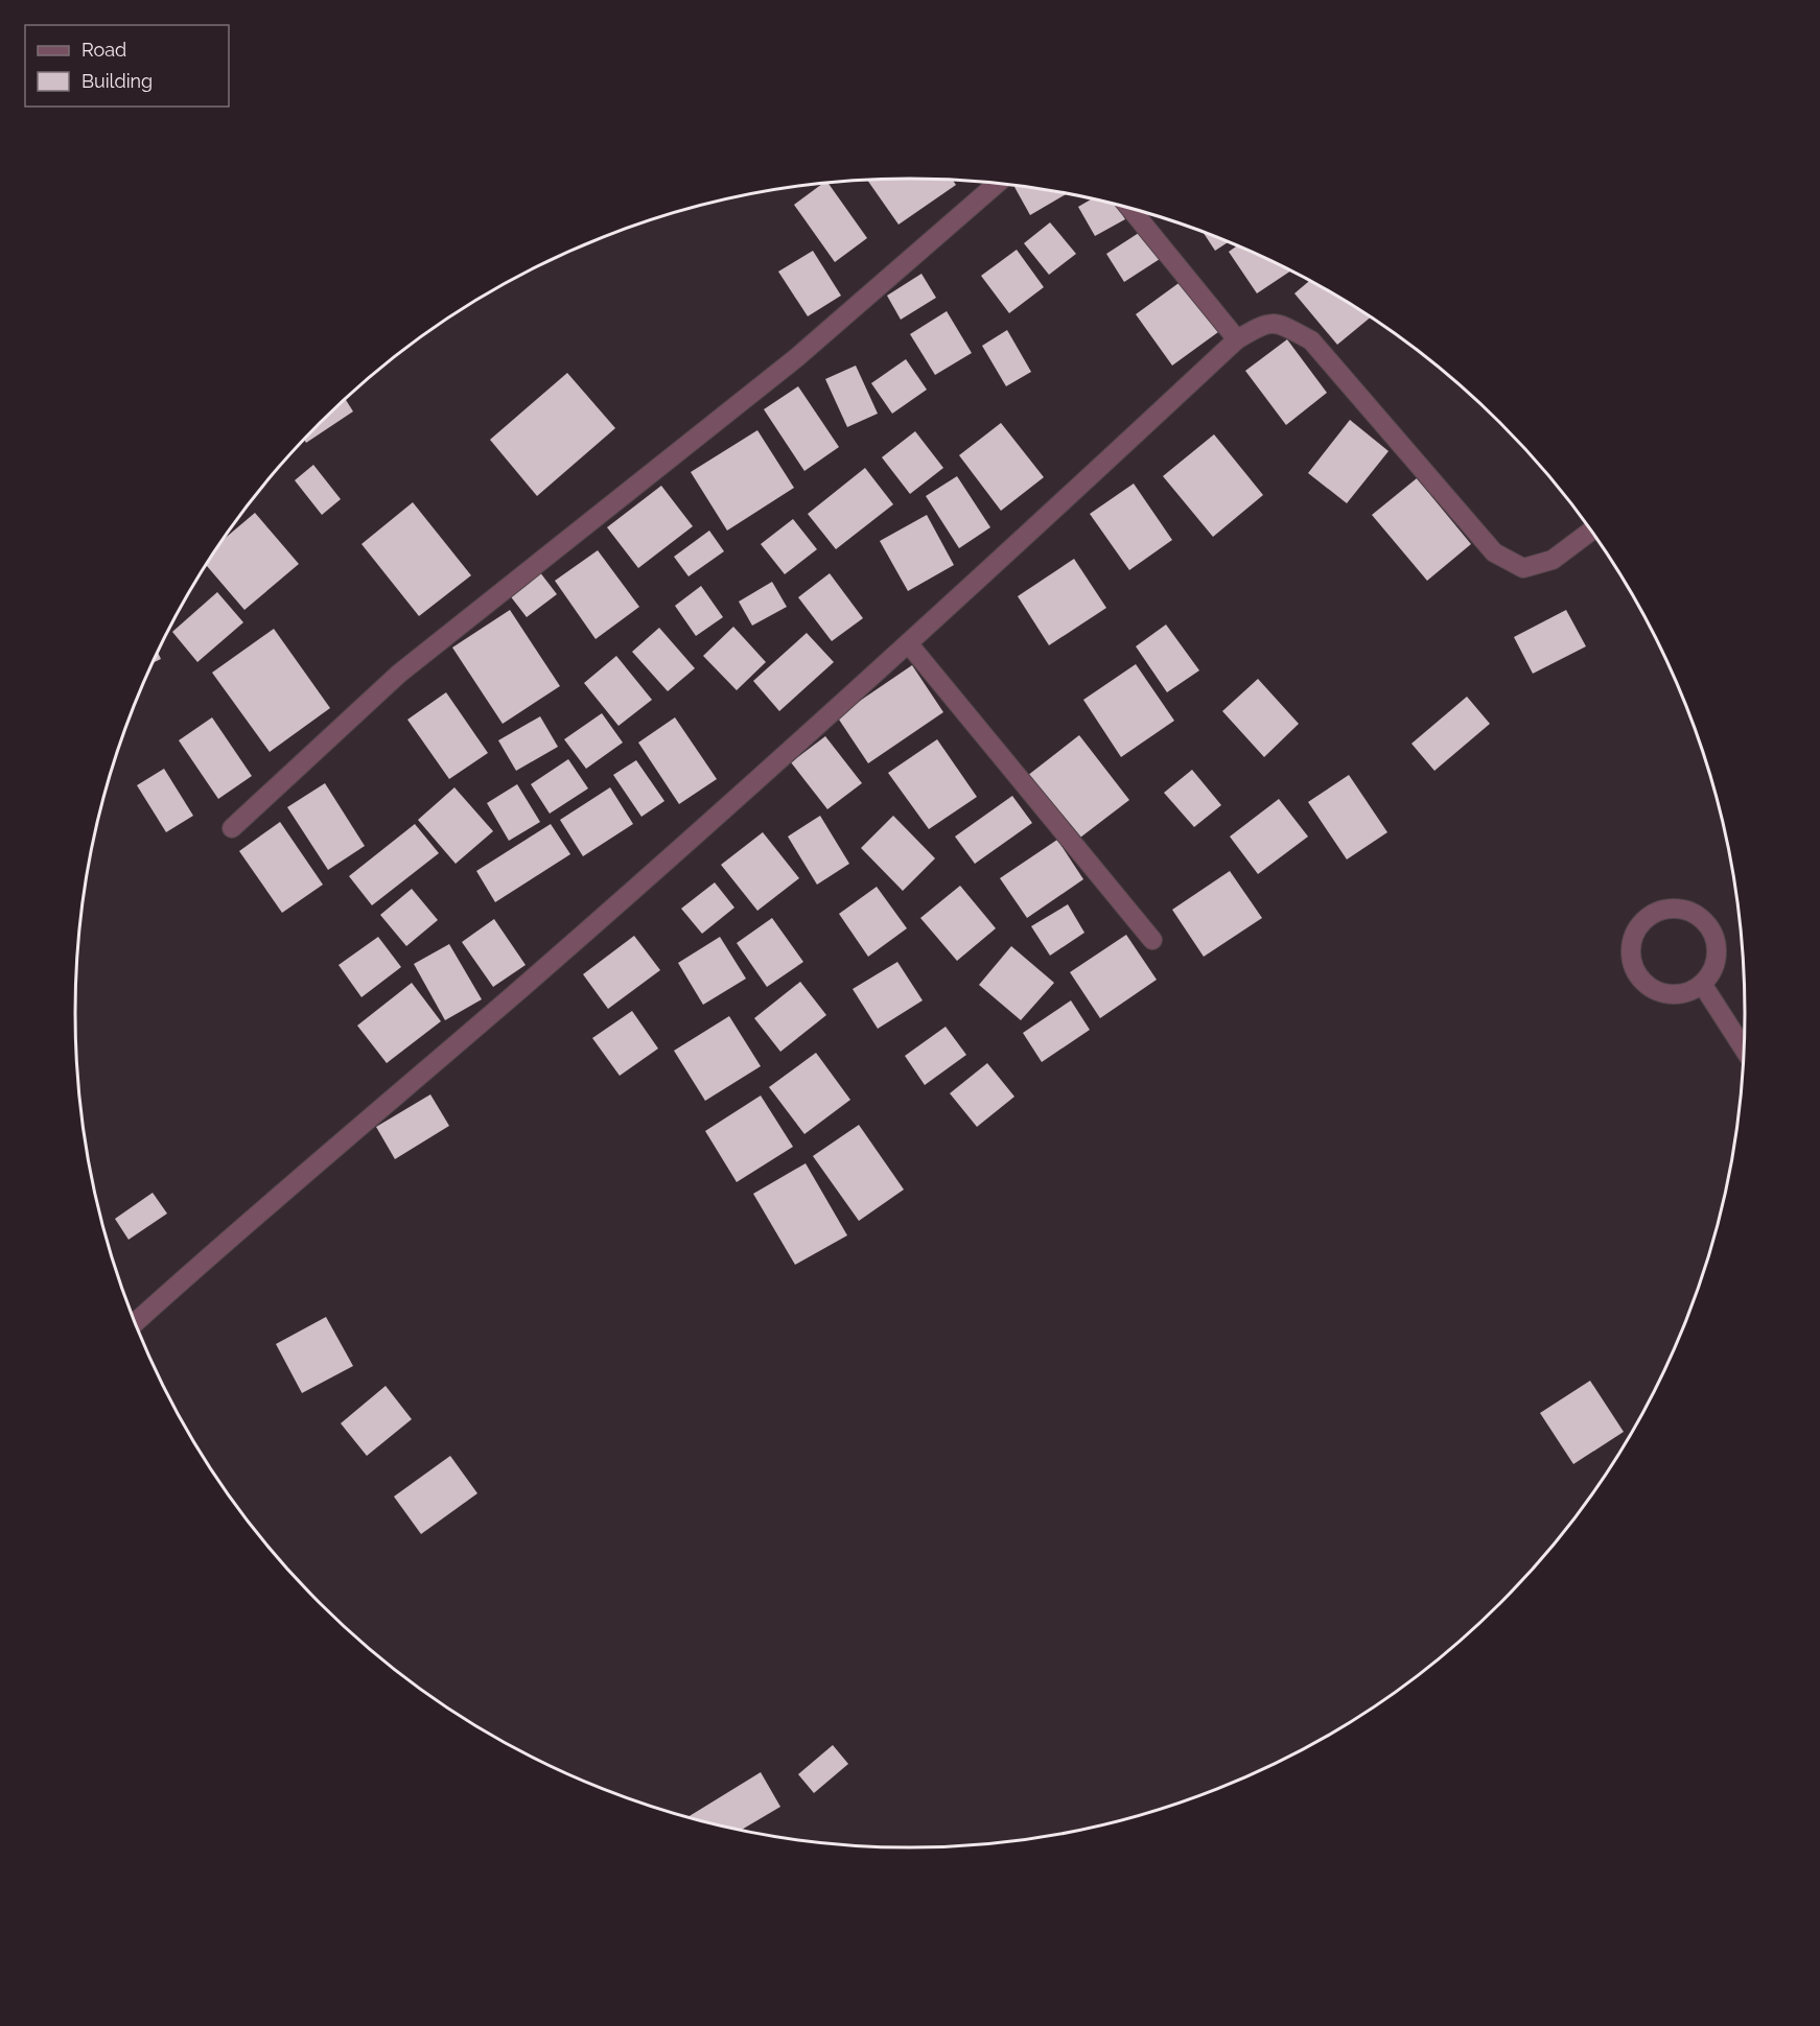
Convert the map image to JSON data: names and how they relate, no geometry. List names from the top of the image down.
{
  "legend": ["Road", "Building"]
}
